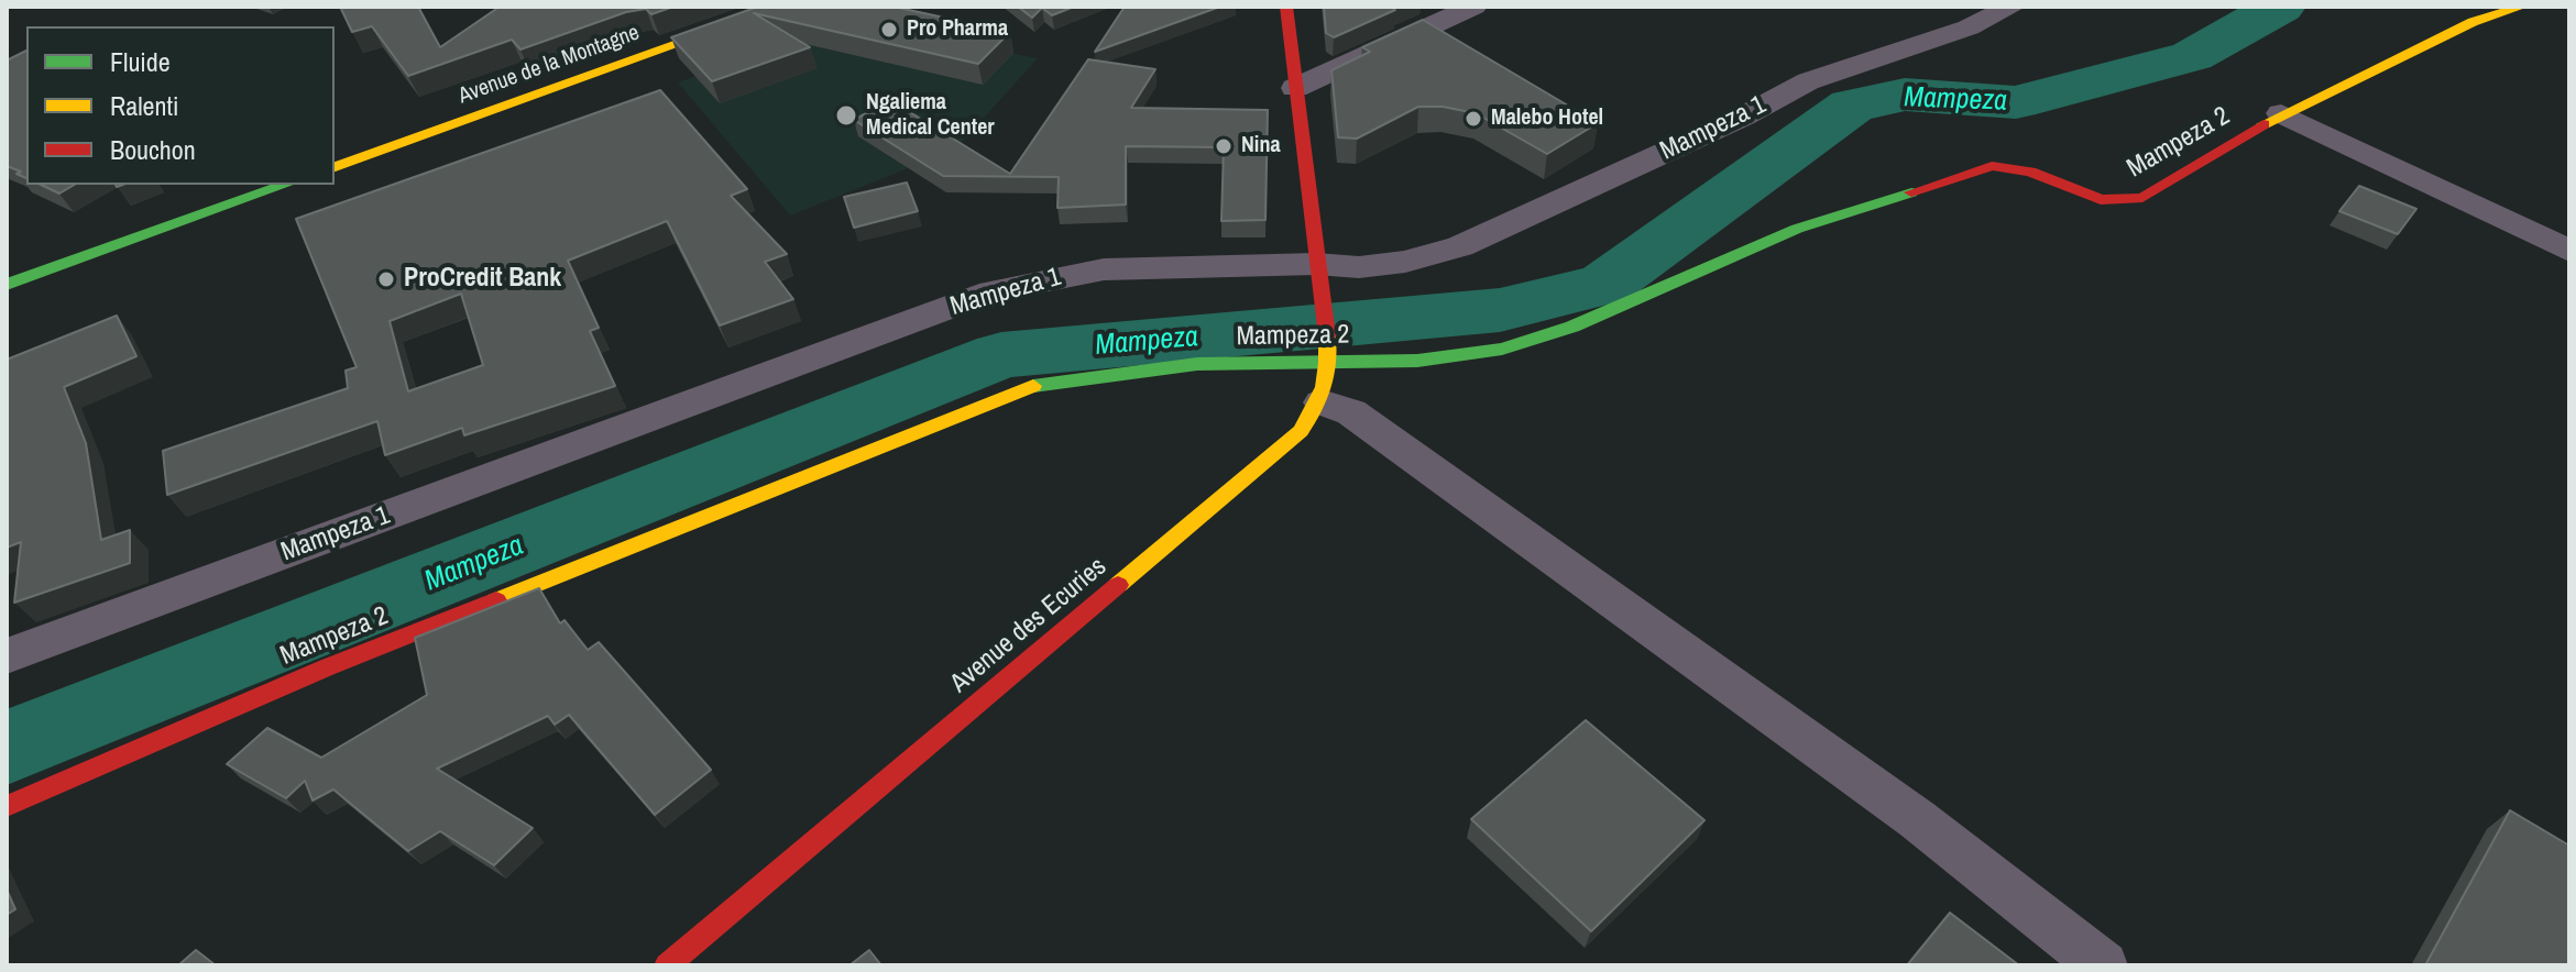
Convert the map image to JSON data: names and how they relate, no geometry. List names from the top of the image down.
{
  "streets": {
    "street": [
      "Avenue de la Montagne",
      "Mampeza 1",
      "Mampeza 2",
      "Avenue des Ecuries"
    ]
  },
  "crossings": [
    ["Mampeza 2", "Avenue des Ecuries"]
  ],
  "water": ["Mampeza"],
  "places": [
    "Pro Pharma",
    "Ngaliema Medical Center",
    "Malebo Hotel",
    "Nina",
    "ProCredit Bank"
  ],
  "legend": ["Fluide", "Ralenti", "Bouchon"]
}
